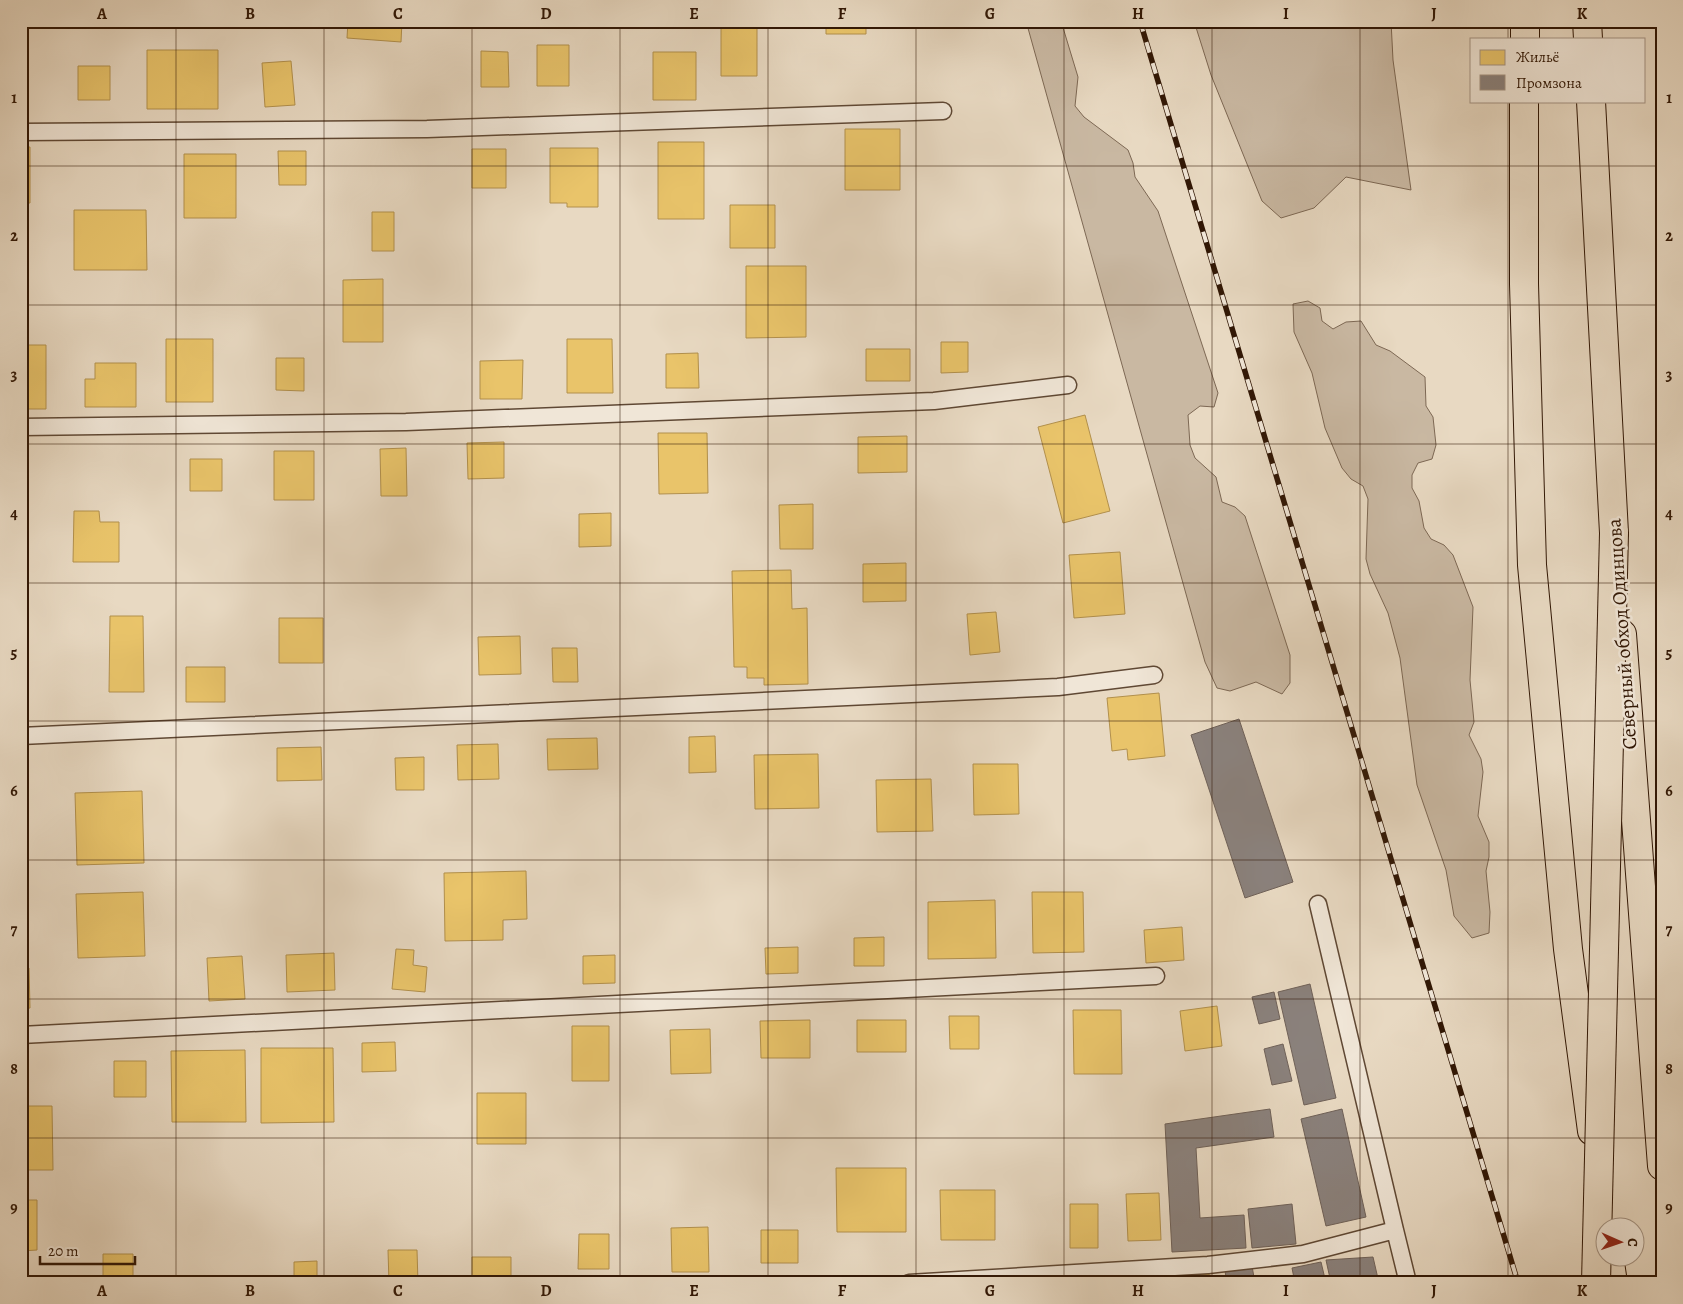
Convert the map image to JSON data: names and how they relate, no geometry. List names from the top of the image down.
{
  "streets": {
    "main road": ["Северный обход Одинцова"]
  },
  "legend": ["Жильё", "Промзона"],
  "scale_bar": "20 m",
  "north": "right",
  "grid": {
    "columns": [
      "A",
      "B",
      "C",
      "D",
      "E",
      "F",
      "G",
      "H",
      "I",
      "J",
      "K"
    ],
    "rows": [
      "1",
      "2",
      "3",
      "4",
      "5",
      "6",
      "7",
      "8",
      "9"
    ]
  }
}
